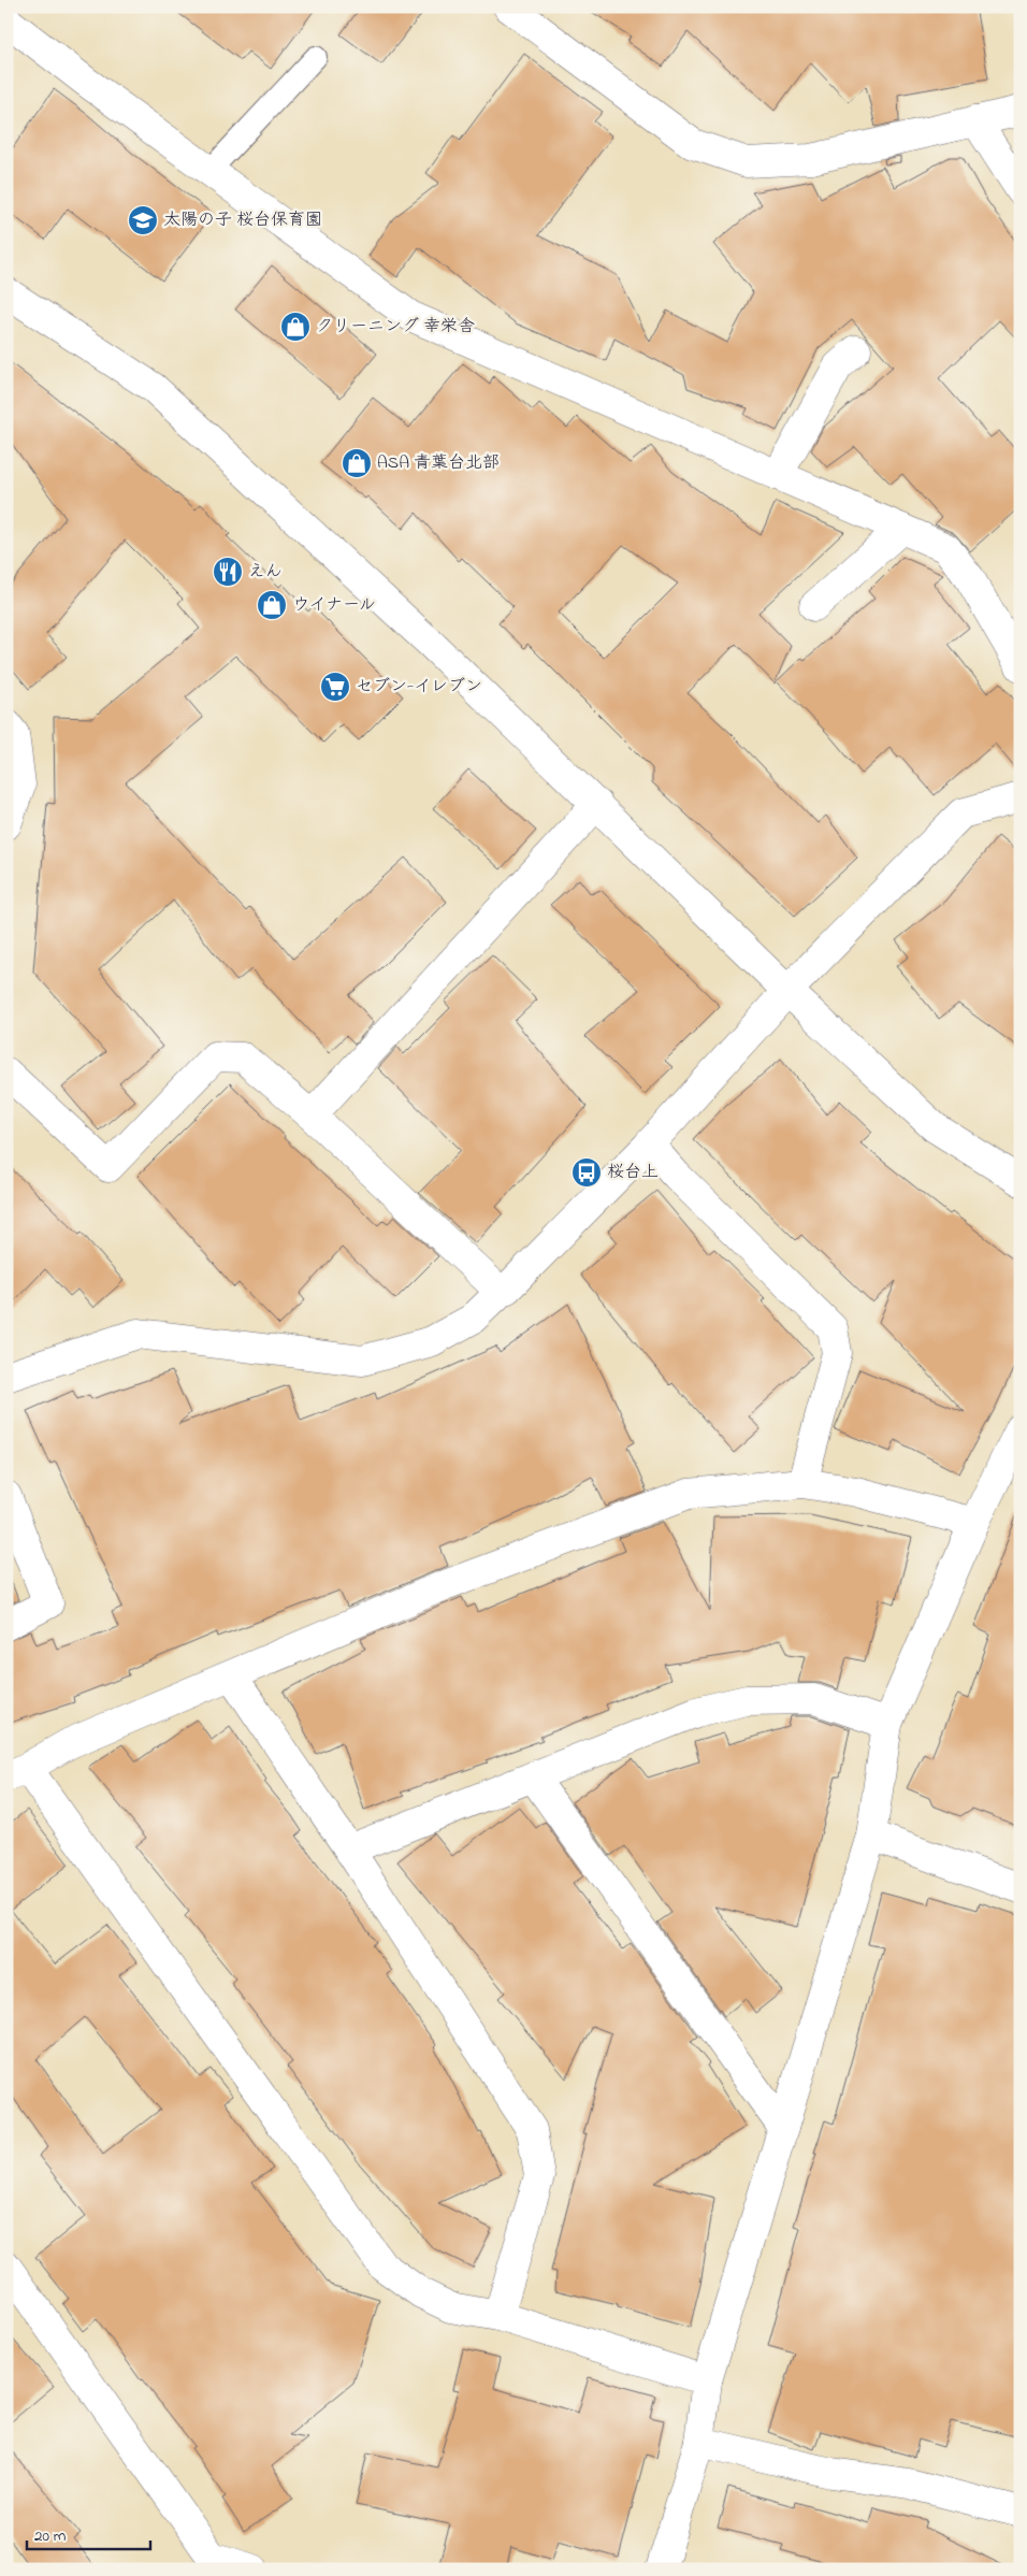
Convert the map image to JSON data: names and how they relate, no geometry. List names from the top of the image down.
{
  "places": {
    "school or university": ["太陽の子 桜台保育園"],
    "shop": ["クリーニング 幸栄舎", "ASA 青葉台北部", "ウイナール"],
    "restaurant": ["えん"],
    "supermarket": ["セブン-イレブン"],
    "bus stop": ["桜台上"]
  },
  "scale_bar": "20 m"
}
